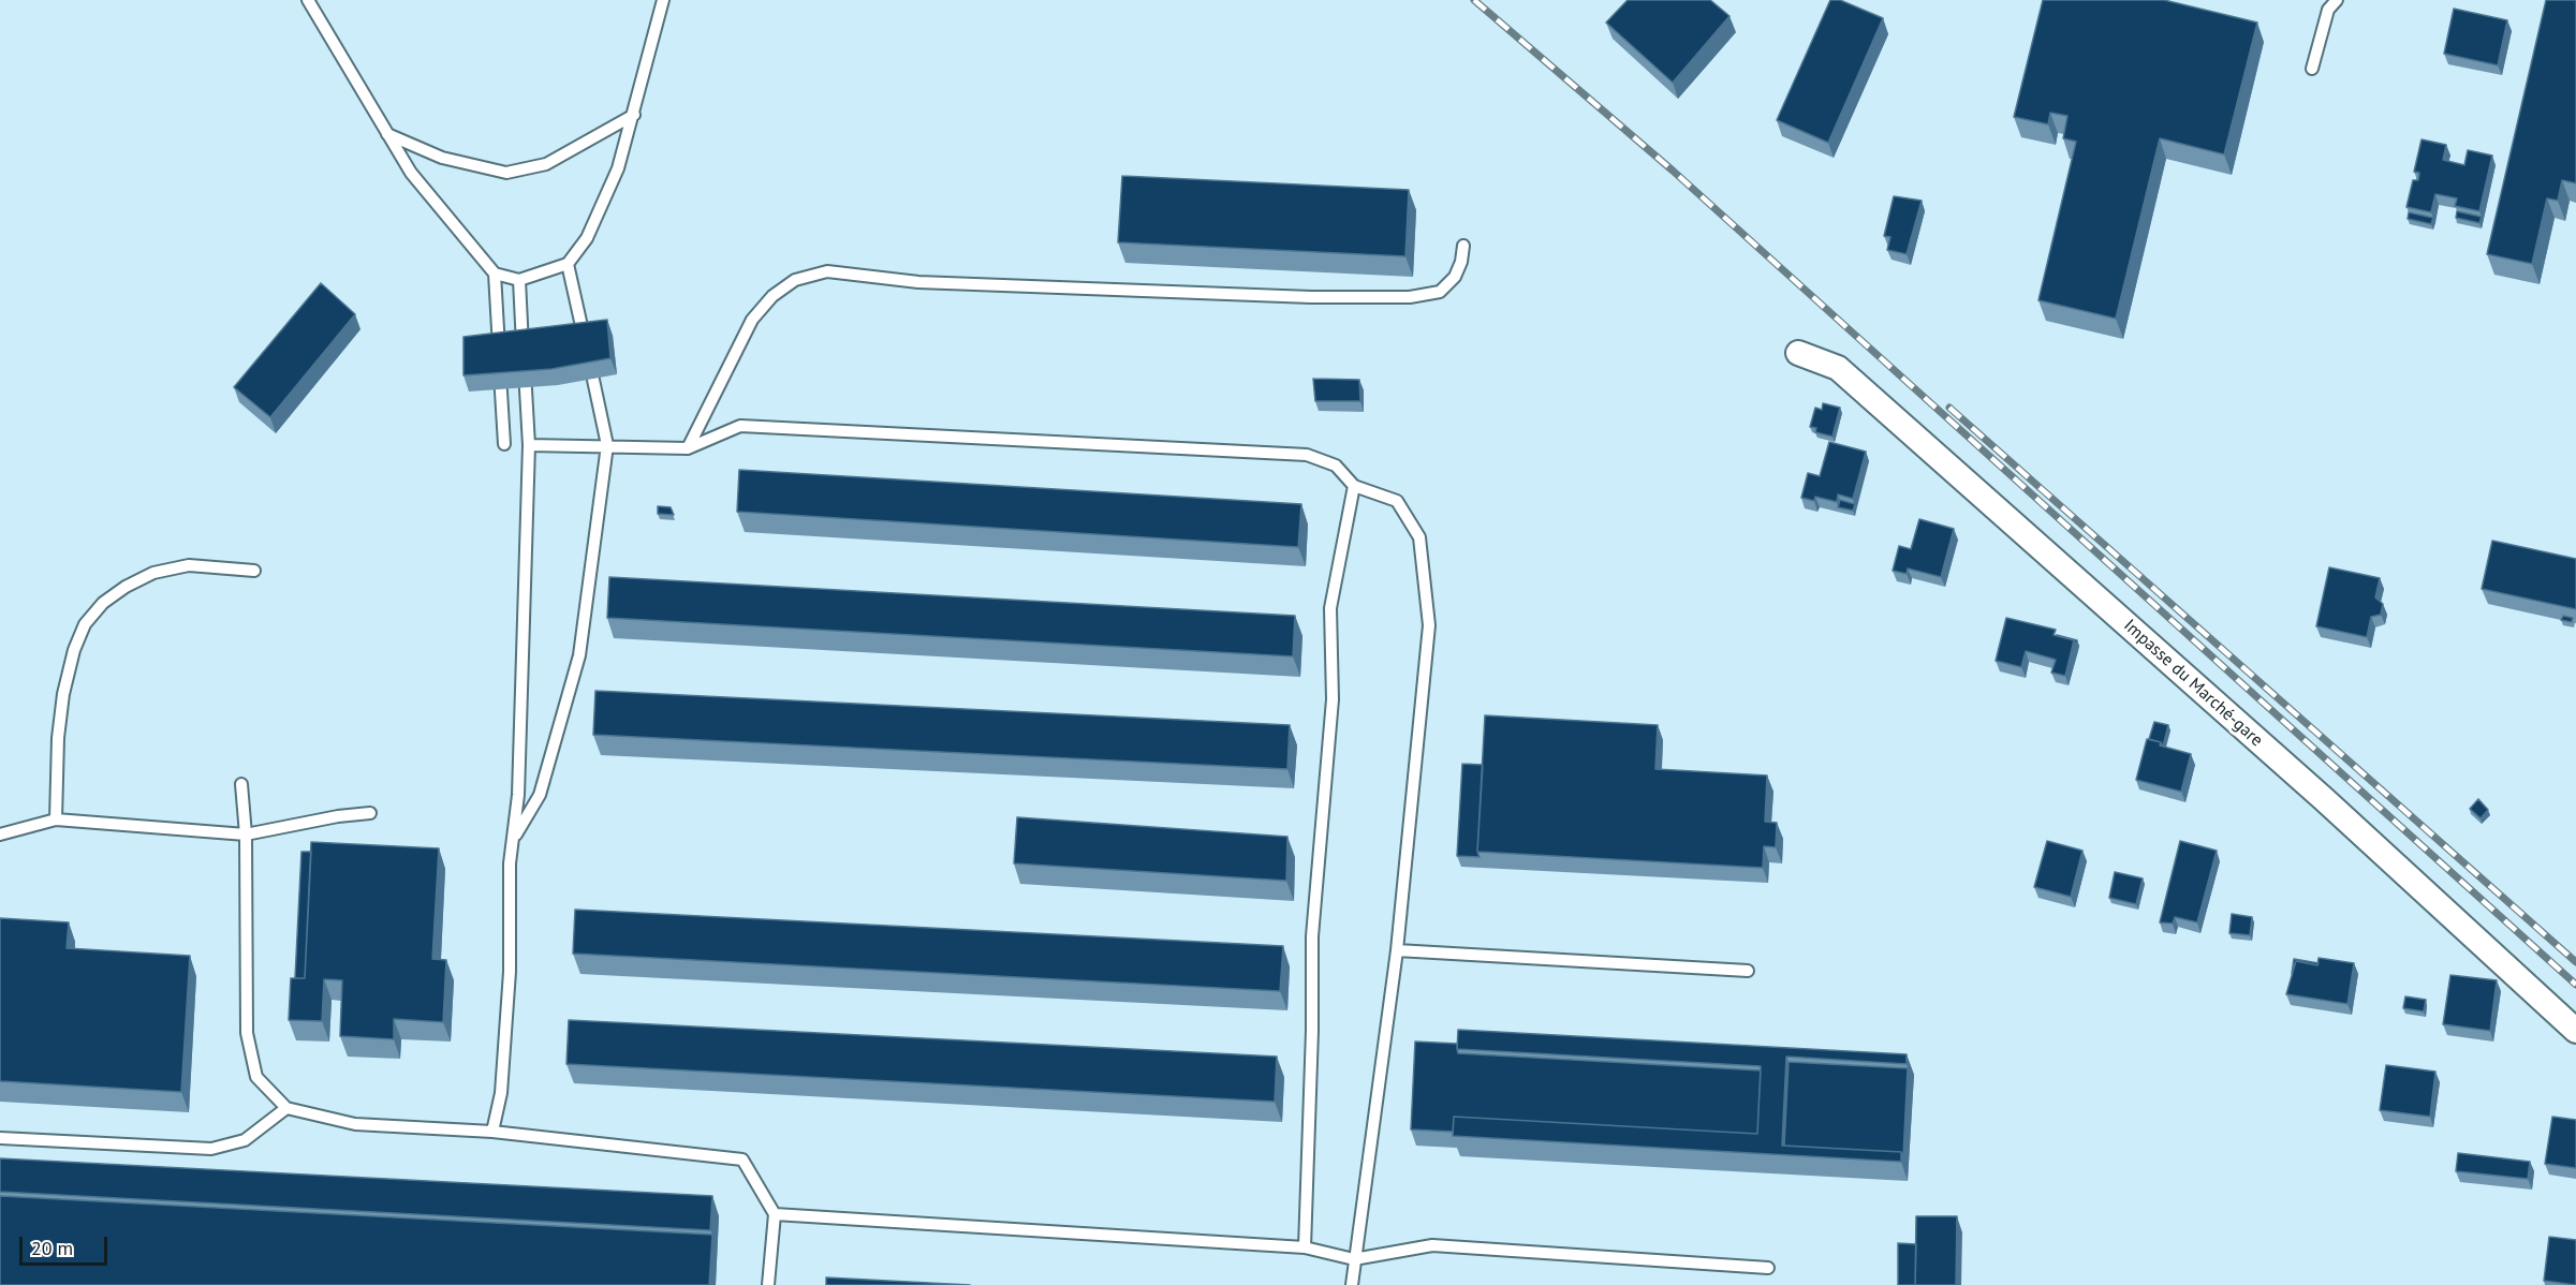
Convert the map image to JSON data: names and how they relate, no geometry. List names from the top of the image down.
{
  "streets": {
    "street": ["Impasse du Marché-gare"]
  },
  "scale_bar": "20 m"
}
